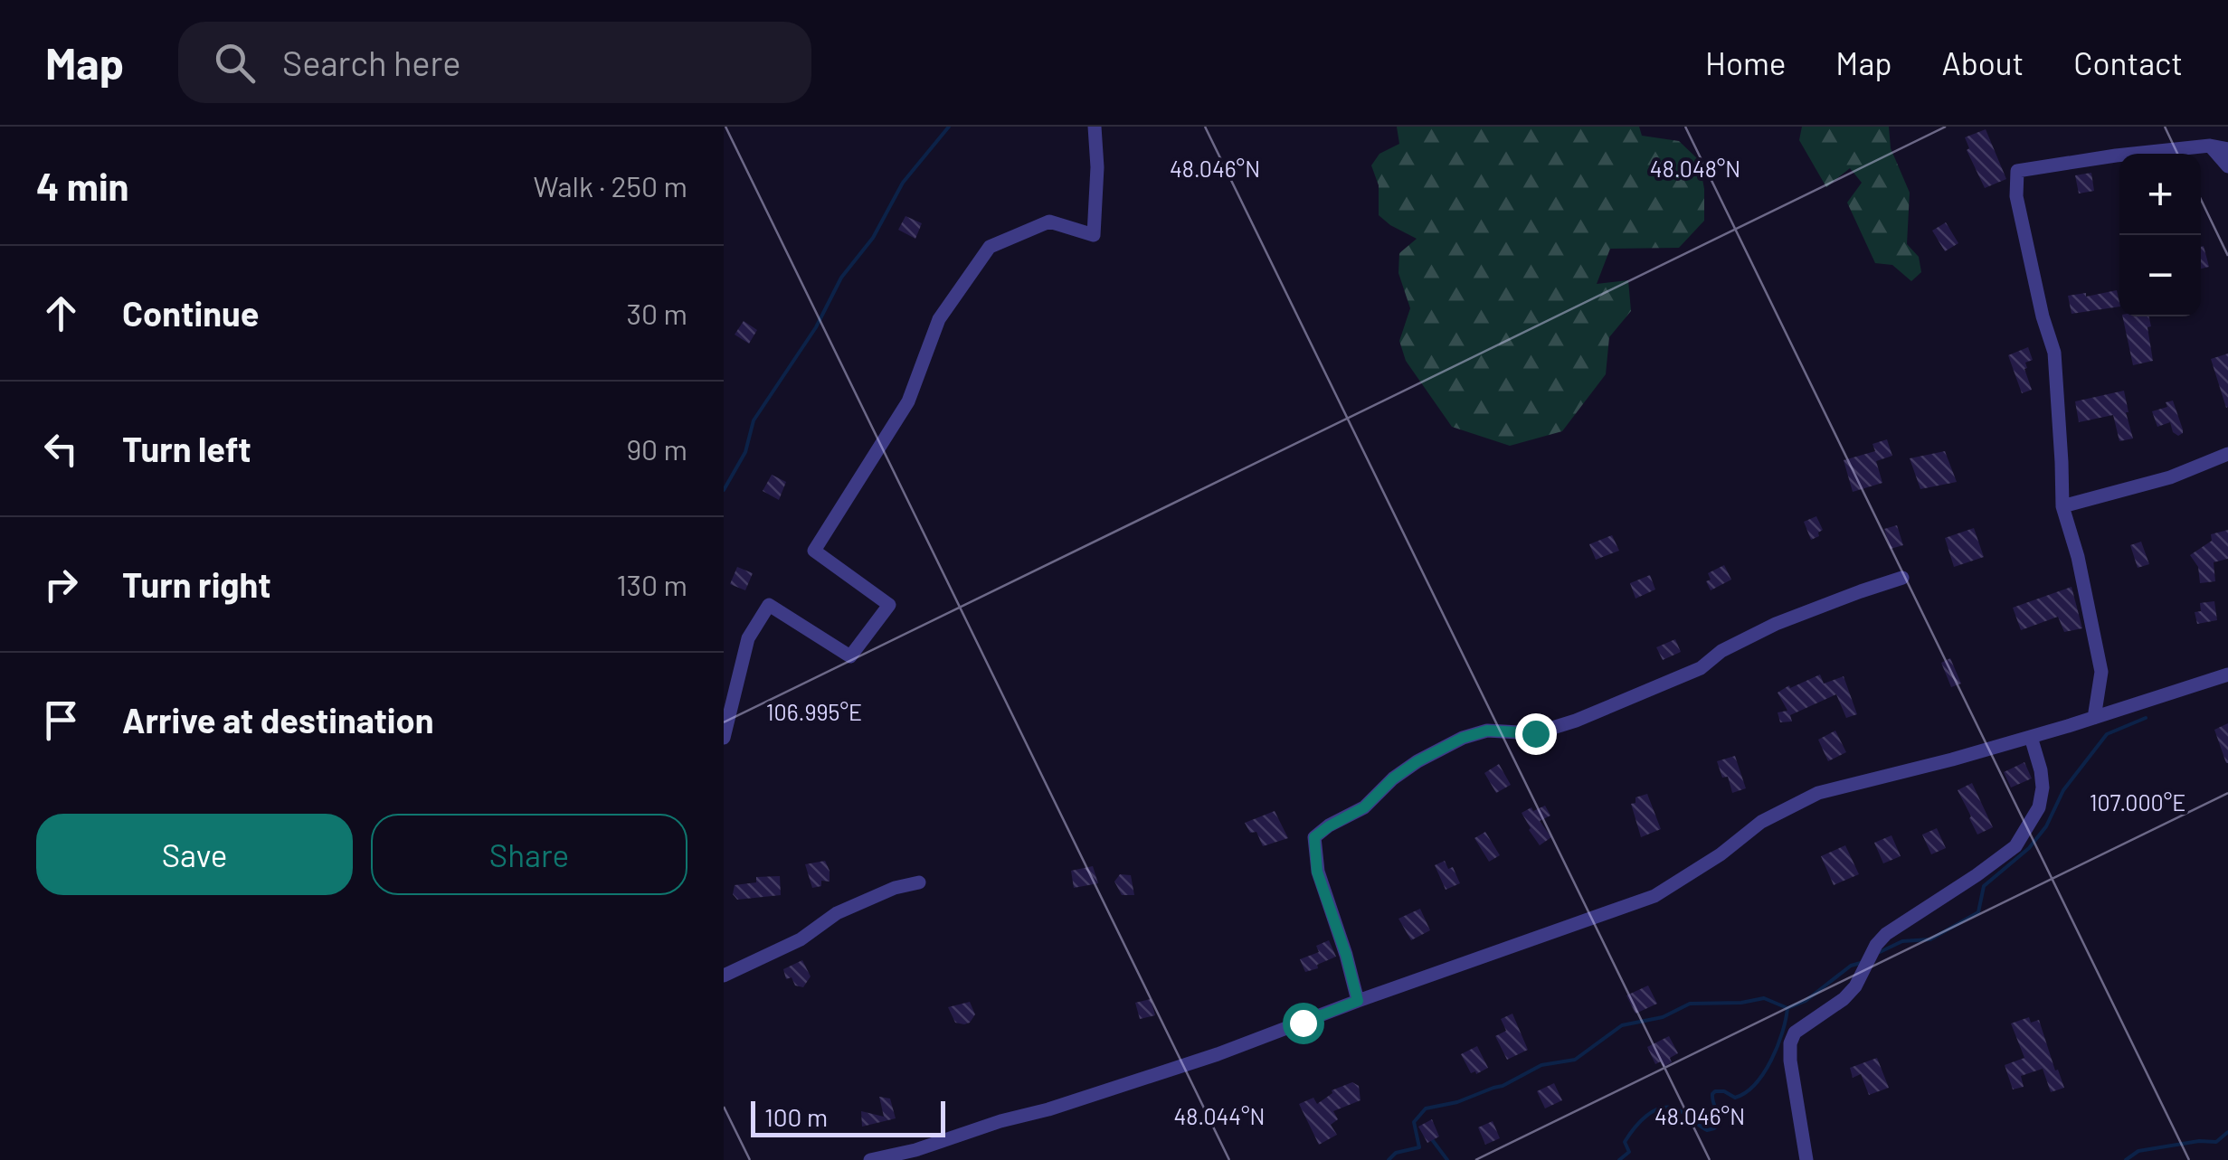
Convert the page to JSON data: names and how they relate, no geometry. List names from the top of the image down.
{
  "scale_bar": "100 m",
  "page": {
    "header": "Map",
    "search": "Search here",
    "nav": [
      "Home",
      "Map",
      "About",
      "Contact"
    ],
    "heading": ["4 min", "Walk · 250 m"],
    "map_buttons": ["+", "−"],
    "list": [
      ["Continue", "30 m"],
      ["Turn left", "90 m"],
      ["Turn right", "130 m"],
      "Arrive at destination"
    ],
    "buttons": ["Save", "Share"],
    "scale": "100 m"
  },
  "coordinates": [
    "48.046°N",
    "48.048°N",
    "106.995°E",
    "107.000°E",
    "48.044°N"
  ]
}
